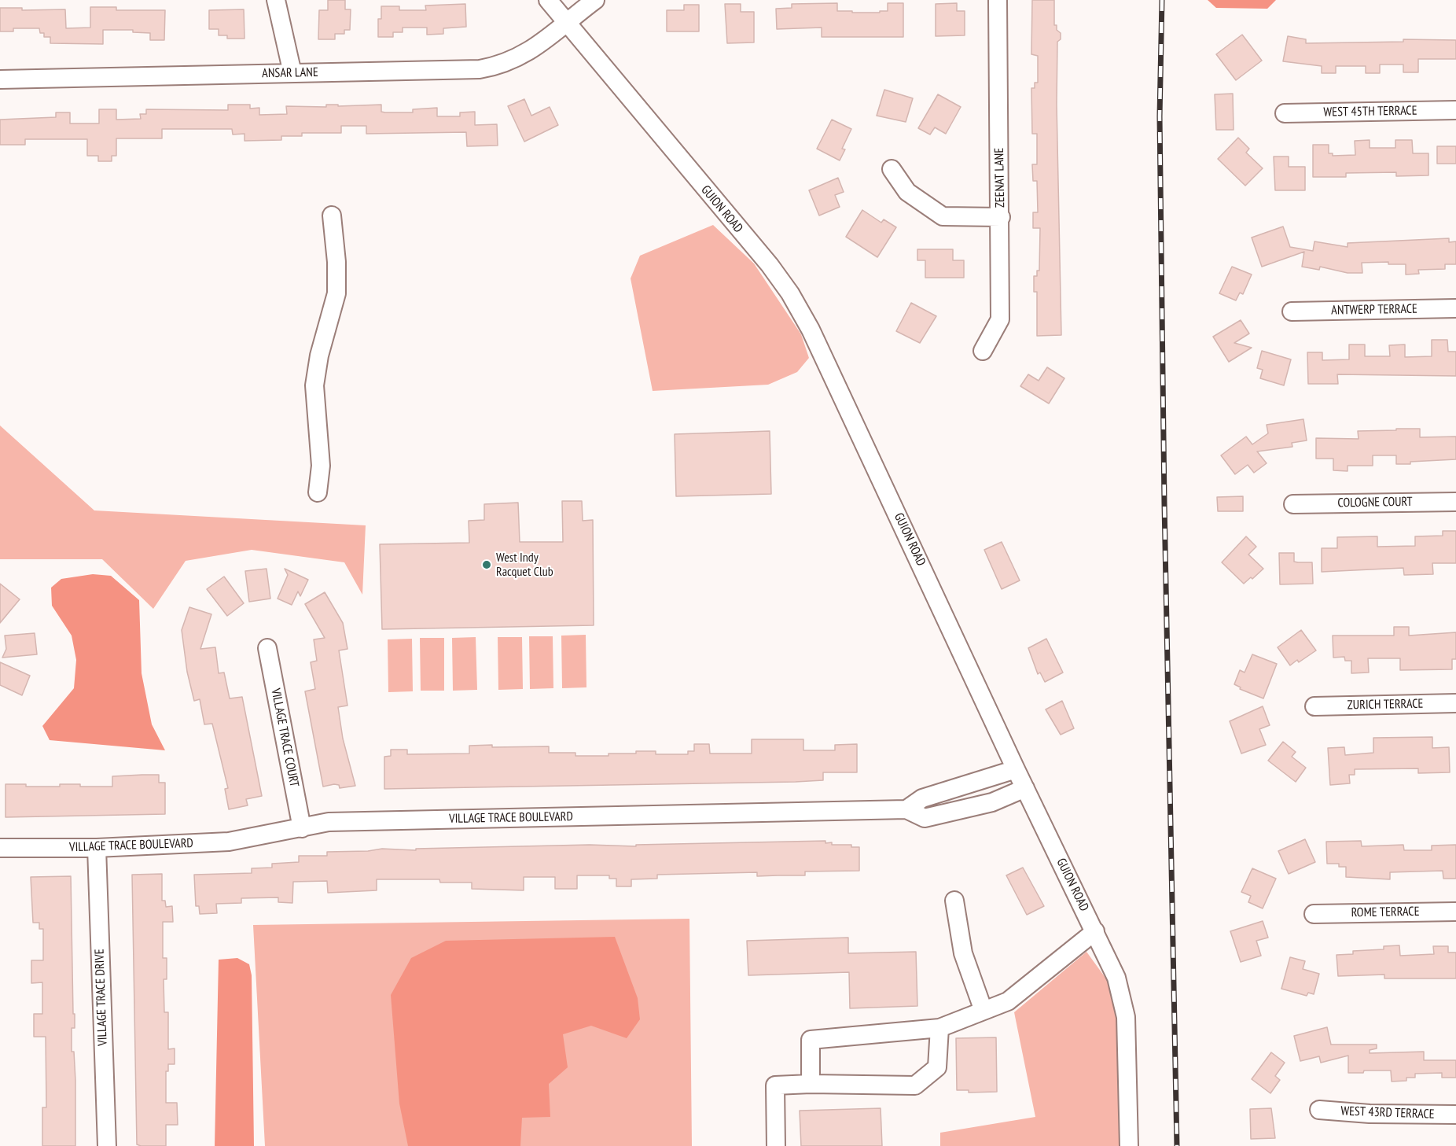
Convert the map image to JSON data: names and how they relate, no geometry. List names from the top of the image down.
{
  "streets": {
    "street": [
      "ANSAR LANE",
      "WEST 45TH TERRACE",
      "ZEENAT LANE",
      "GUION ROAD",
      "ANTWERP TERRACE",
      "COLOGNE COURT",
      "ZURICH TERRACE",
      "VILLAGE TRACE COURT",
      "VILLAGE TRACE BOULEVARD",
      "ROME TERRACE",
      "VILLAGE TRACE DRIVE",
      "WEST 43RD TERRACE"
    ]
  },
  "crossings": [
    ["ANSAR LANE", "GUION ROAD"],
    ["VILLAGE TRACE COURT", "VILLAGE TRACE BOULEVARD"],
    ["VILLAGE TRACE BOULEVARD", "VILLAGE TRACE DRIVE"]
  ],
  "places": ["West Indy Racquet Club"]
}
